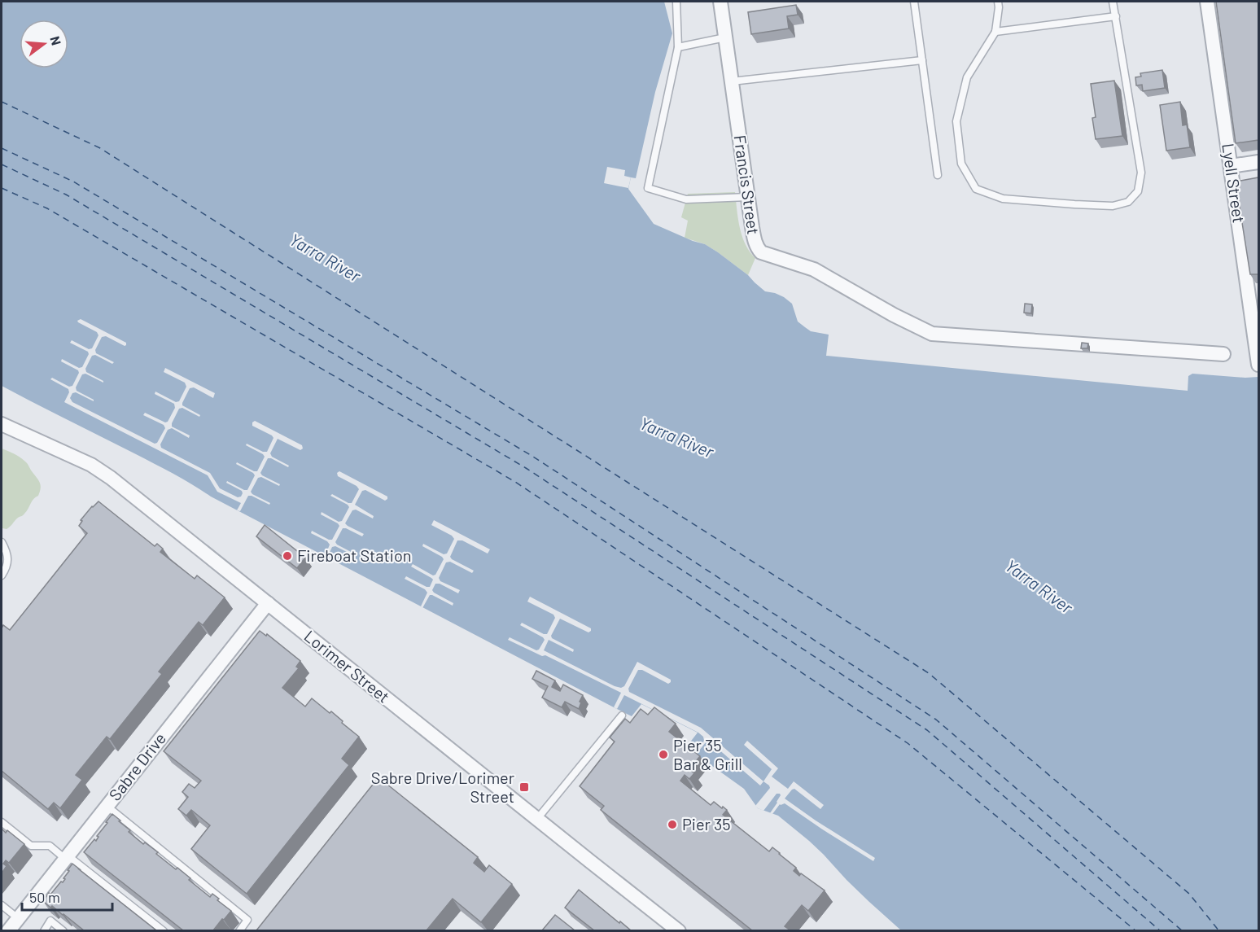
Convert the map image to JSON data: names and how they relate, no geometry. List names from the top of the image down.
{
  "streets": {
    "street": [
      "Lyell Street",
      "Francis Street",
      "Lorimer Street",
      "Sabre Drive"
    ]
  },
  "crossings": [
    ["Lorimer Street", "Sabre Drive"]
  ],
  "water": ["Yarra River"],
  "places": {
    "other": ["Fireboat Station", "Pier 35 Bar & Grill", "Pier 35"],
    "transit": ["Sabre Drive/Lorimer Street"]
  },
  "scale_bar": "50 m",
  "north": "right"
}
